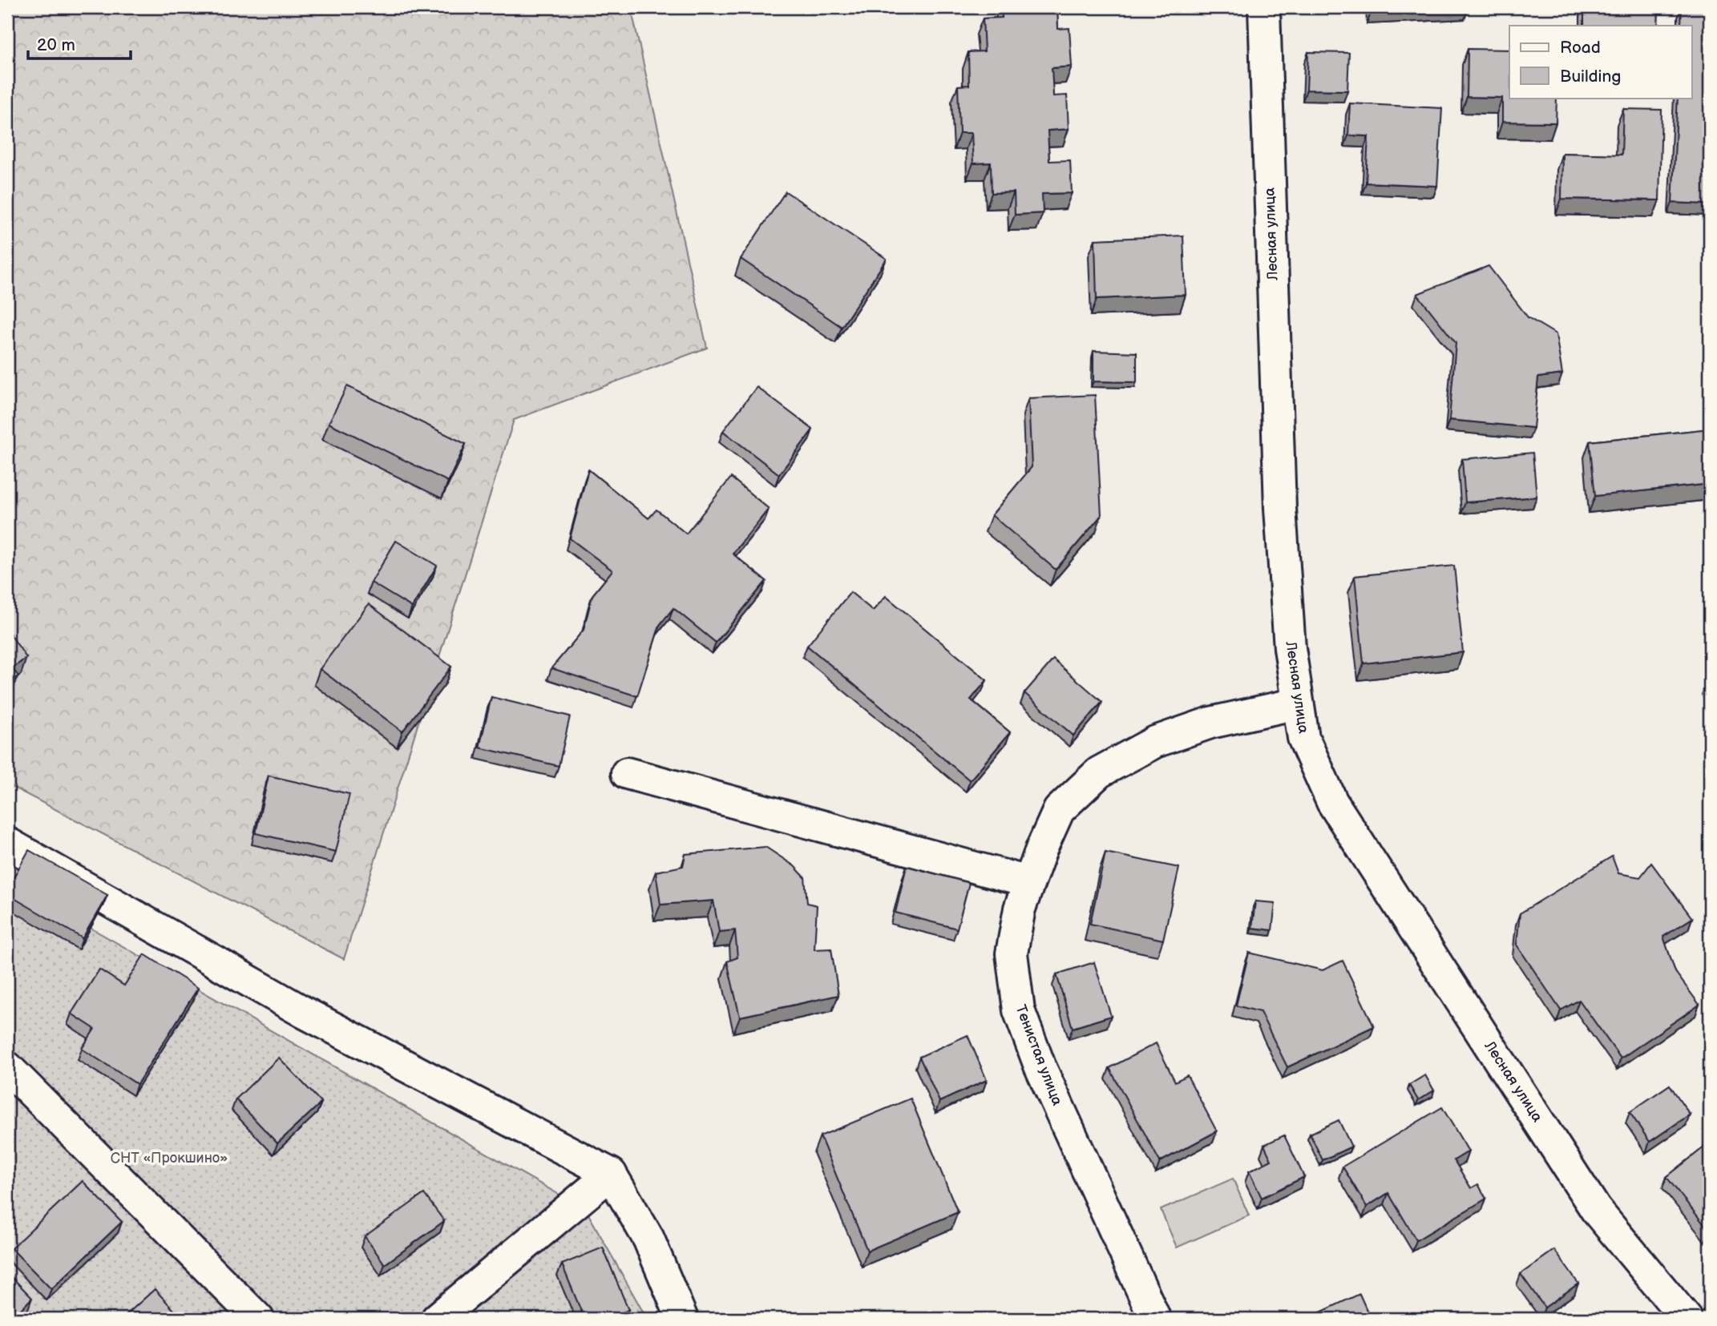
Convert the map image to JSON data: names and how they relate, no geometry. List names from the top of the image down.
{
  "streets": {
    "street": ["Лесная улица", "Тенистая улица"]
  },
  "crossings": [
    ["Лесная улица", "Тенистая улица"]
  ],
  "parks": ["СНТ «Прокшино»"],
  "legend": ["Road", "Building"],
  "scale_bar": "20 m"
}
